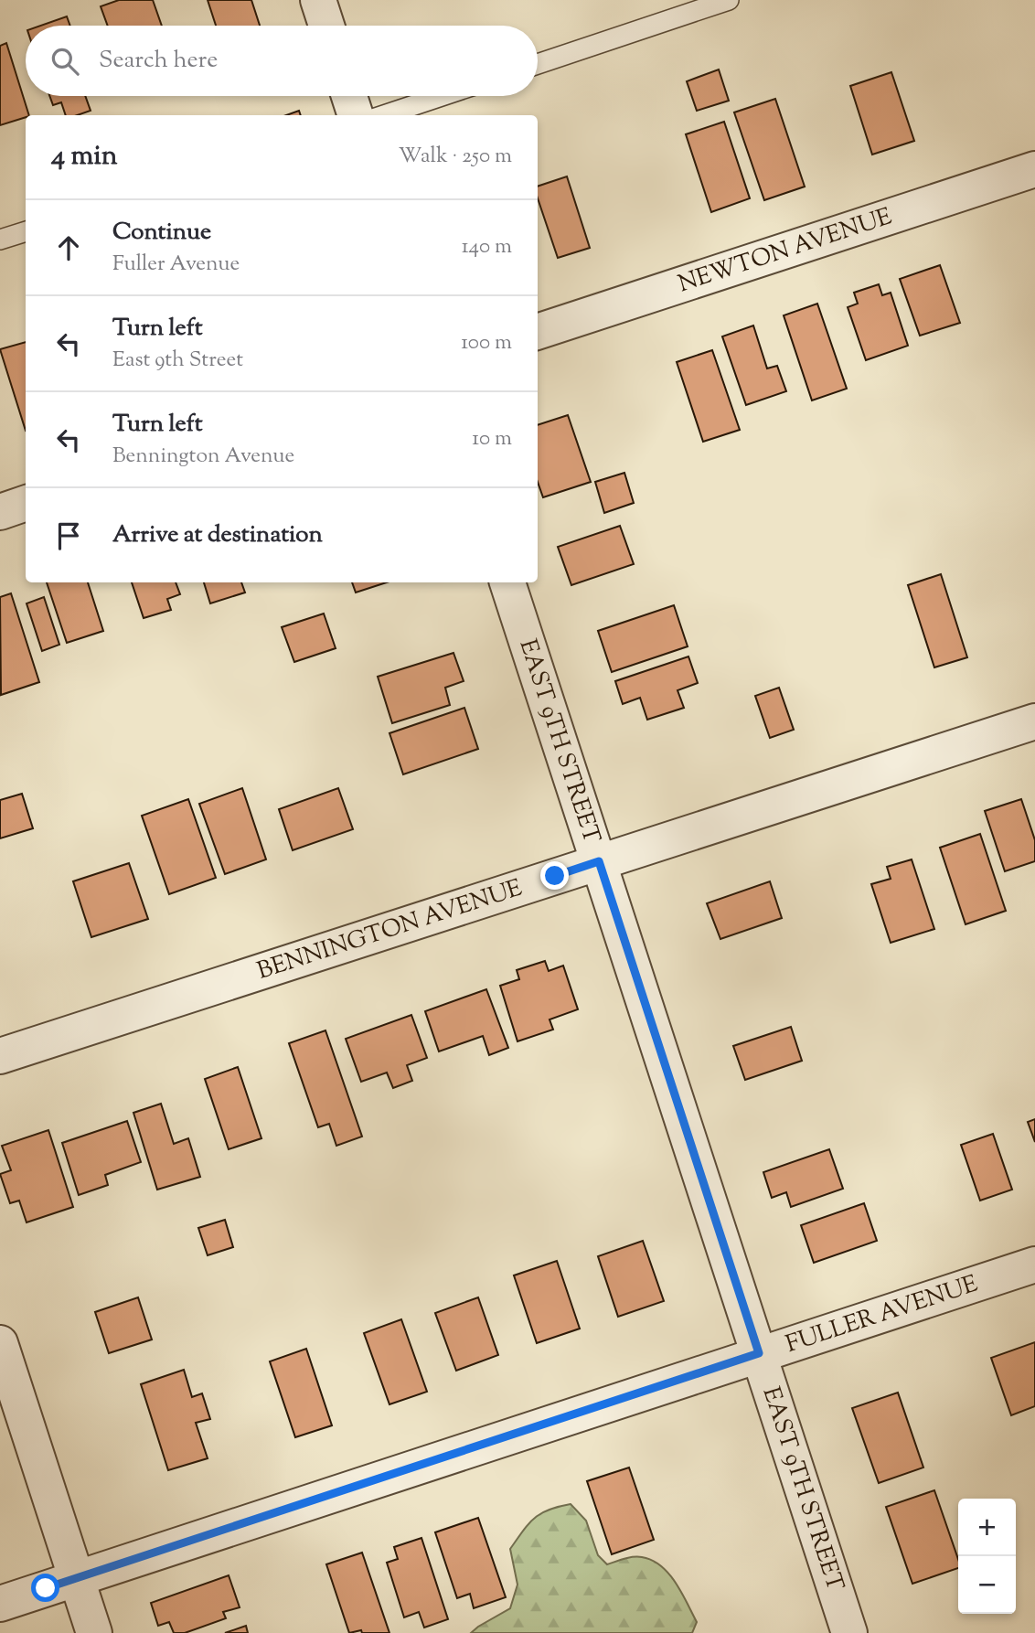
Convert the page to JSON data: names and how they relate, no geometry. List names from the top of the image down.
{
  "streets": {
    "street": [
      "NEWTON AVENUE",
      "EAST 9TH STREET",
      "BENNINGTON AVENUE",
      "FULLER AVENUE"
    ]
  },
  "crossings": [
    ["EAST 9TH STREET", "BENNINGTON AVENUE"],
    ["EAST 9TH STREET", "FULLER AVENUE"]
  ],
  "page": {
    "search": "Search here",
    "heading": ["4 min", "Walk · 250 m"],
    "list": [
      ["Continue", "Fuller Avenue", "140 m"],
      ["Turn left", "East 9th Street", "100 m"],
      ["Turn left", "Bennington Avenue", "10 m"],
      "Arrive at destination"
    ],
    "map_buttons": ["+", "−"]
  }
}
